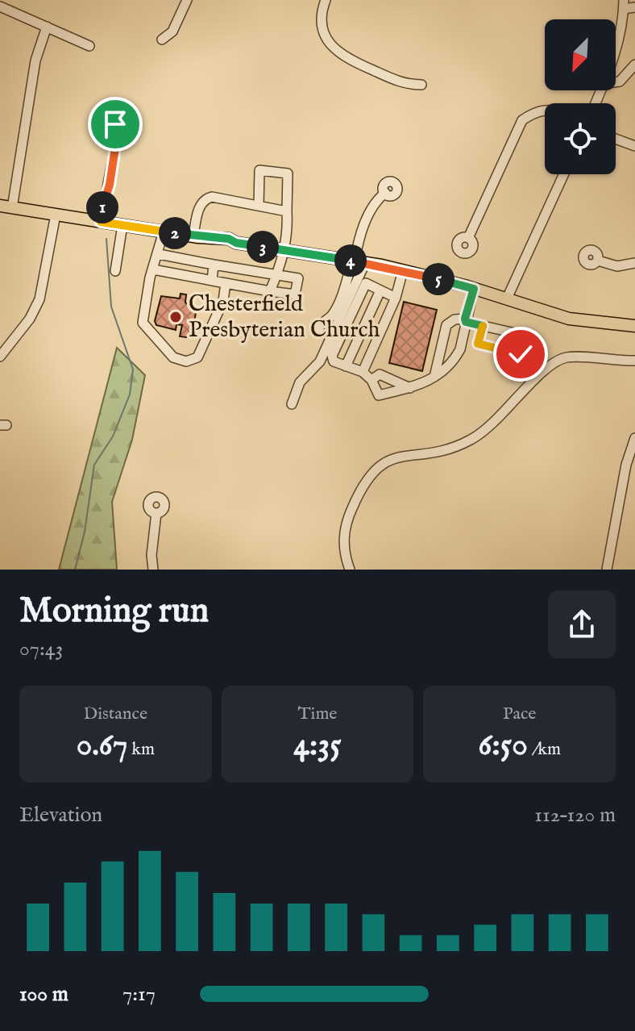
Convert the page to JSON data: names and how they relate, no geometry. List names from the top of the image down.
{
  "places": ["Chesterfield Presbyterian Church"],
  "north": "bottom left",
  "page": {
    "pins": [
      "1",
      "2",
      "3",
      "4",
      "5"
    ],
    "heading": ["Morning run", "07:43"],
    "stats": [
      ["Distance", "0.67 km"],
      ["Time", "4:35"],
      ["Pace", "6:50 /km"]
    ],
    "chart": ["Elevation", "112–120 m"],
    "list": [
      {
        "name": "100 m",
        "note": "7:17"
      }
    ]
  }
}
